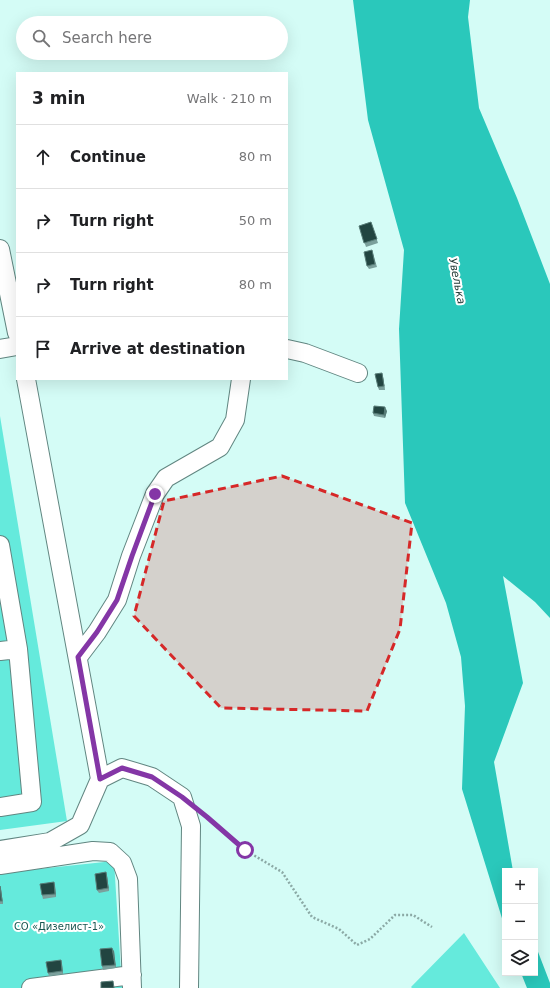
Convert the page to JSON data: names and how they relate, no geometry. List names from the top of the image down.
{
  "water": ["Увелька"],
  "parks": ["СО «Дизелист-1»"],
  "page": {
    "search": "Search here",
    "heading": ["3 min", "Walk · 210 m"],
    "list": [
      ["Continue", "80 m"],
      ["Turn right", "50 m"],
      ["Turn right", "80 m"],
      "Arrive at destination"
    ],
    "map_buttons": ["+", "−"]
  }
}
